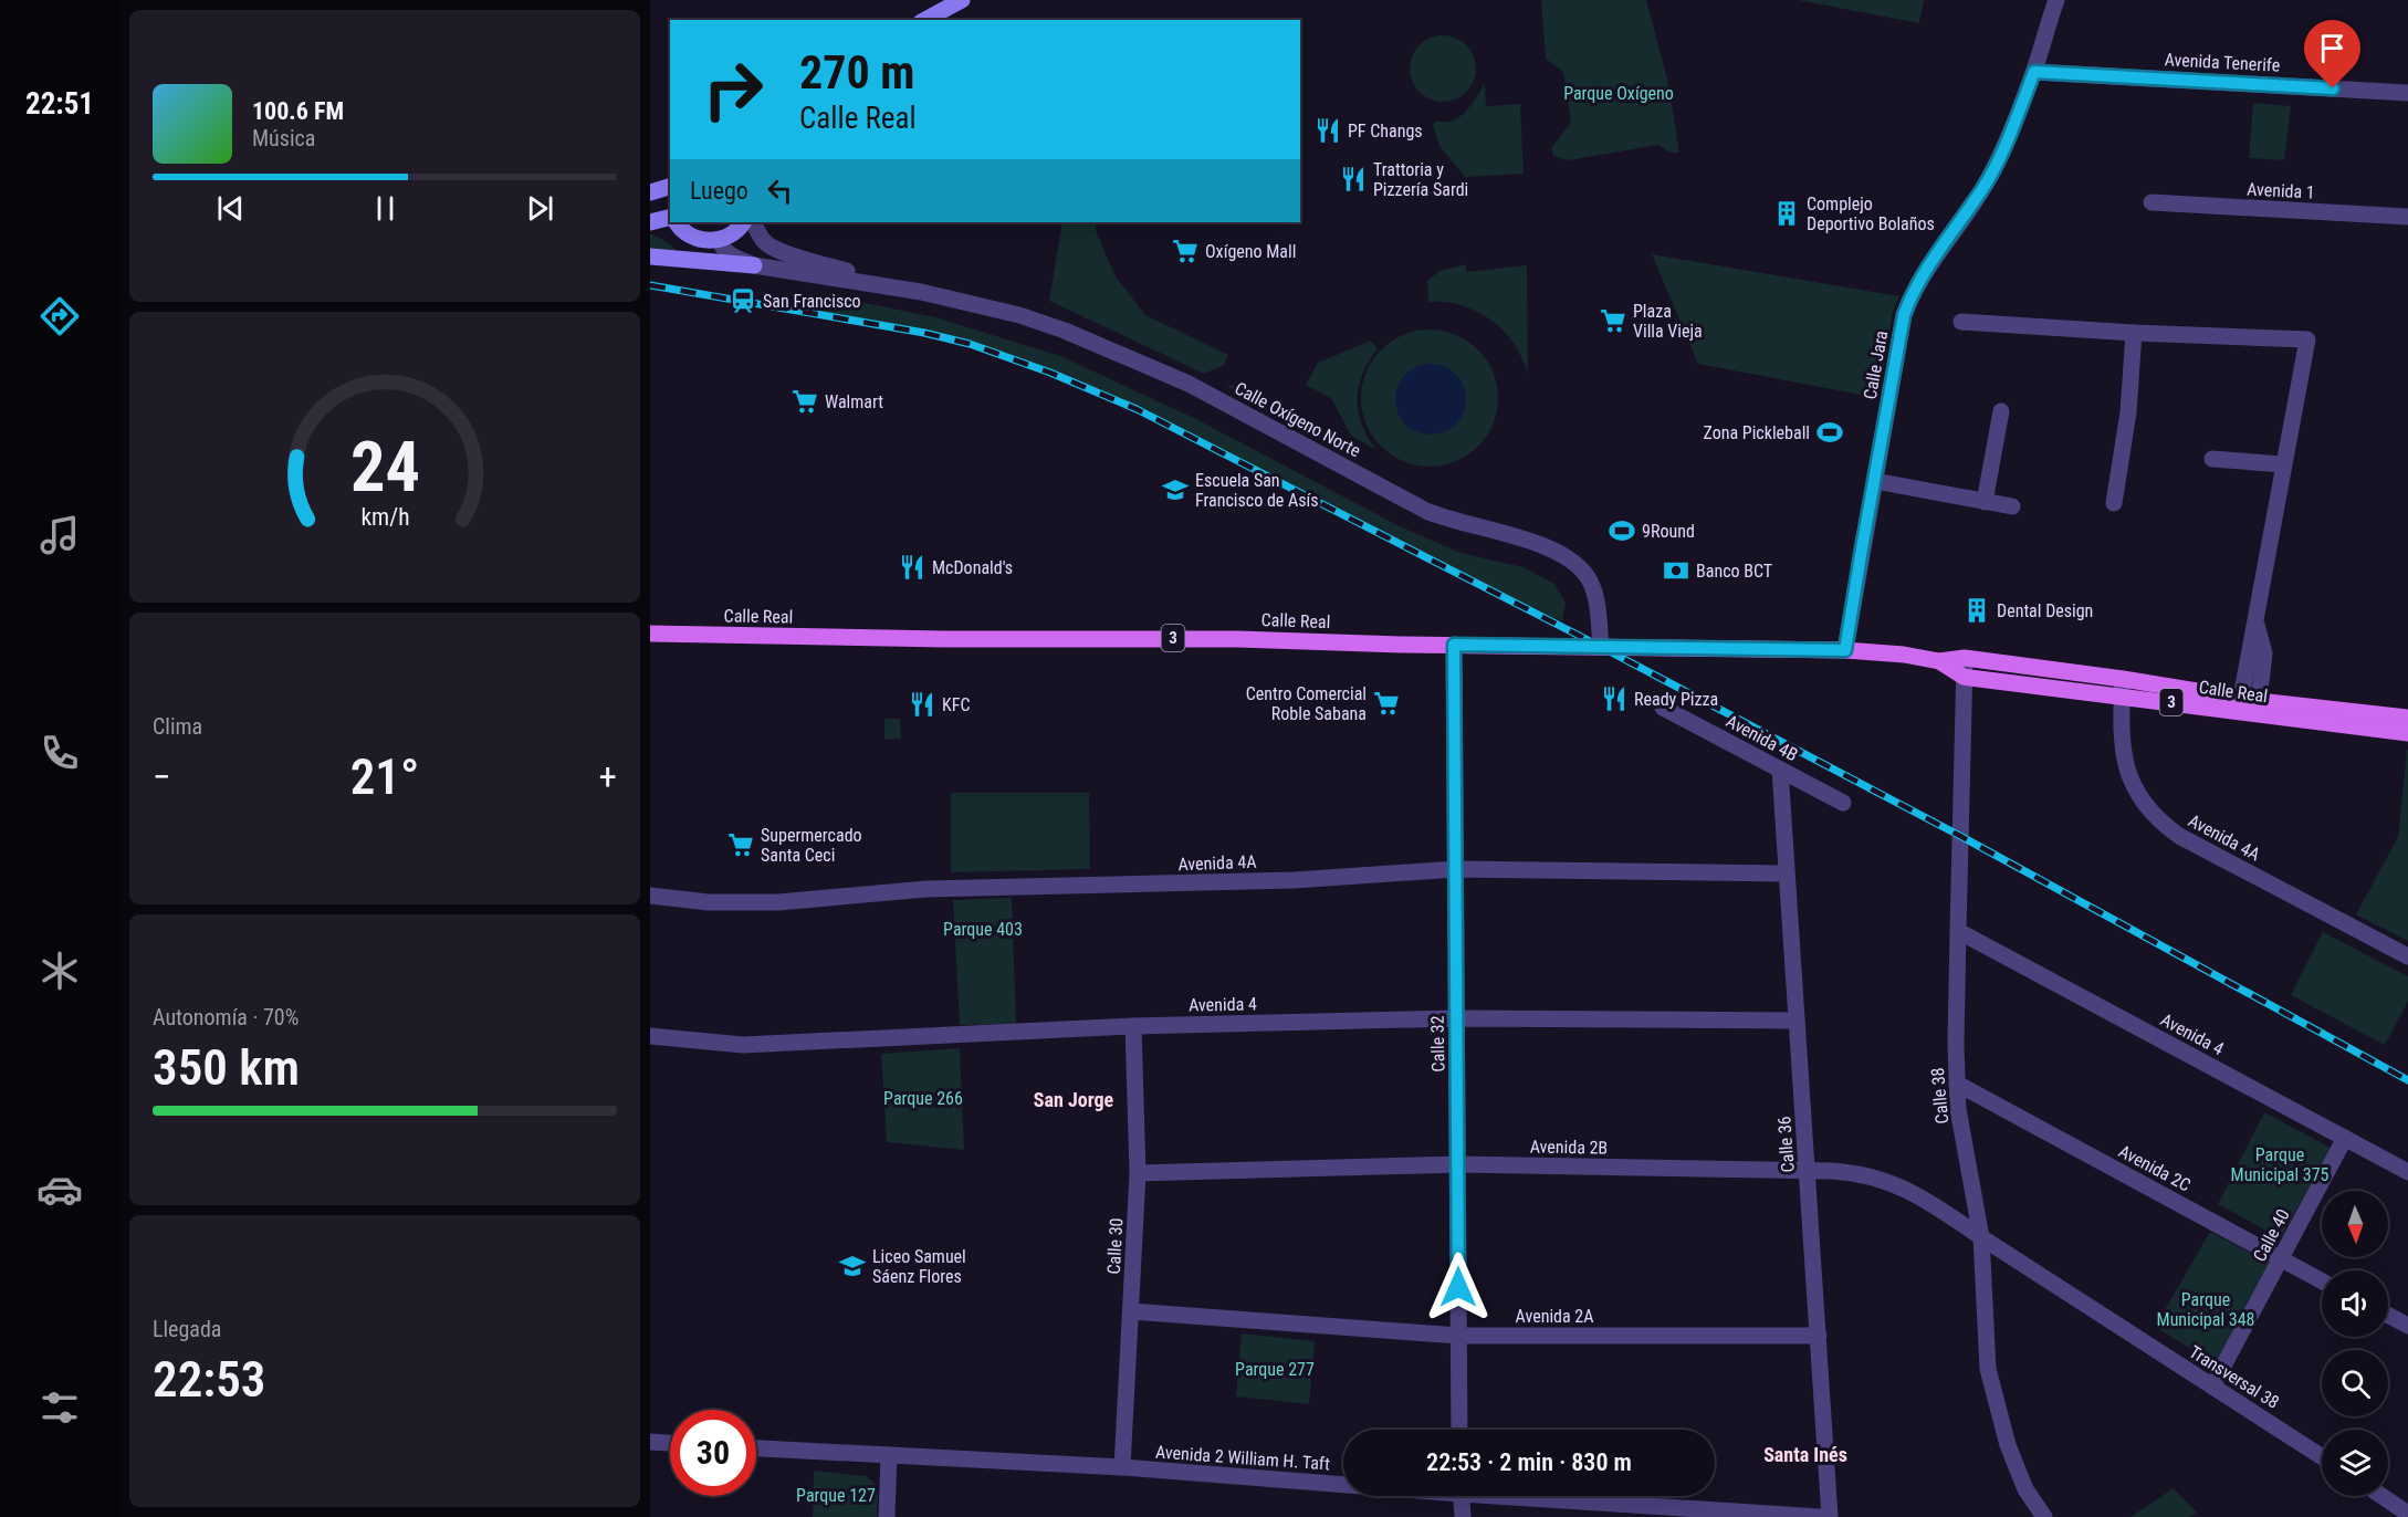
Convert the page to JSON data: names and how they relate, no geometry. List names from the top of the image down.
{
  "streets": {
    "main road": ["Calle Real", "3"],
    "street": [
      "Avenida Tenerife",
      "Avenida 1",
      "Calle Jara",
      "Calle Oxígeno Norte",
      "Avenida 4B",
      "Avenida 4A",
      "Avenida 4",
      "Calle 32",
      "Calle 38",
      "Calle 36",
      "Avenida 2B",
      "Avenida 2C",
      "Calle 40",
      "Calle 30",
      "Avenida 2A",
      "Transversal 38",
      "Avenida 2 William H. Taft"
    ]
  },
  "crossings": [
    ["Avenida Tenerife", "Calle Jara"],
    ["Calle Jara", "Calle Real"],
    ["Calle Oxígeno Norte", "Calle Real"],
    ["Calle Real", "Avenida 4A"],
    ["Calle Real", "Calle 32"],
    ["Calle Real", "Calle 38"],
    ["Avenida 4B", "Calle 36"],
    ["Avenida 4A", "Calle 32"],
    ["Avenida 4A", "Calle 36"],
    ["Avenida 4", "Calle 32"],
    ["Avenida 4", "Calle 38"],
    ["Avenida 4", "Calle 36"],
    ["Avenida 4", "Calle 40"],
    ["Avenida 4", "Calle 30"],
    ["Calle 32", "Avenida 2B"],
    ["Calle 32", "Avenida 2A"],
    ["Calle 38", "Avenida 2B"],
    ["Calle 38", "Avenida 2C"],
    ["Calle 38", "Transversal 38"],
    ["Calle 36", "Avenida 2B"],
    ["Calle 36", "Avenida 2A"],
    ["Avenida 2B", "Calle 30"],
    ["Avenida 2B", "Transversal 38"],
    ["Avenida 2C", "Calle 40"],
    ["Calle 40", "Transversal 38"],
    ["Calle 30", "Avenida 2A"],
    ["Calle 30", "Avenida 2 William H. Taft"]
  ],
  "districts": ["San Jorge", "Santa Inés"],
  "parks": [
    "Parque Oxígeno",
    "Parque 403",
    "Parque 266",
    "Parque Municipal 375",
    "Parque Municipal 348",
    "Parque 277",
    "Parque 127"
  ],
  "places": {
    "restaurant": [
      "PF Changs",
      "Trattoria y Pizzería Sardi",
      "McDonald's",
      "Ready Pizza",
      "KFC"
    ],
    "building": ["Complejo Deportivo Bolaños", "Dental Design"],
    "supermarket": [
      "Oxígeno Mall",
      "Plaza Villa Vieja",
      "Walmart",
      "Centro Comercial Roble Sabana",
      "Supermercado Santa Ceci"
    ],
    "station": ["San Francisco"],
    "sports": ["Zona Pickleball", "9Round"],
    "school or university": ["Escuela San Francisco de Asís", "Liceo Samuel Sáenz Flores"],
    "bank": ["Banco BCT"]
  },
  "north": "bottom",
  "page": {
    "tabs": "22:51",
    "turn": ["270 m", "Calle Real"],
    "song": ["100.6 FM", "Música"],
    "then": "Luego",
    "tile": [
      "Clima",
      ["Autonomía · 70%", "350 km"],
      ["Llegada", "22:53"]
    ],
    "heat": ["−", "21°", "+"],
    "limit": "30",
    "trip": "22:53 · 2 min · 830 m",
    "gauge": ["24", "km/h"]
  }
}
